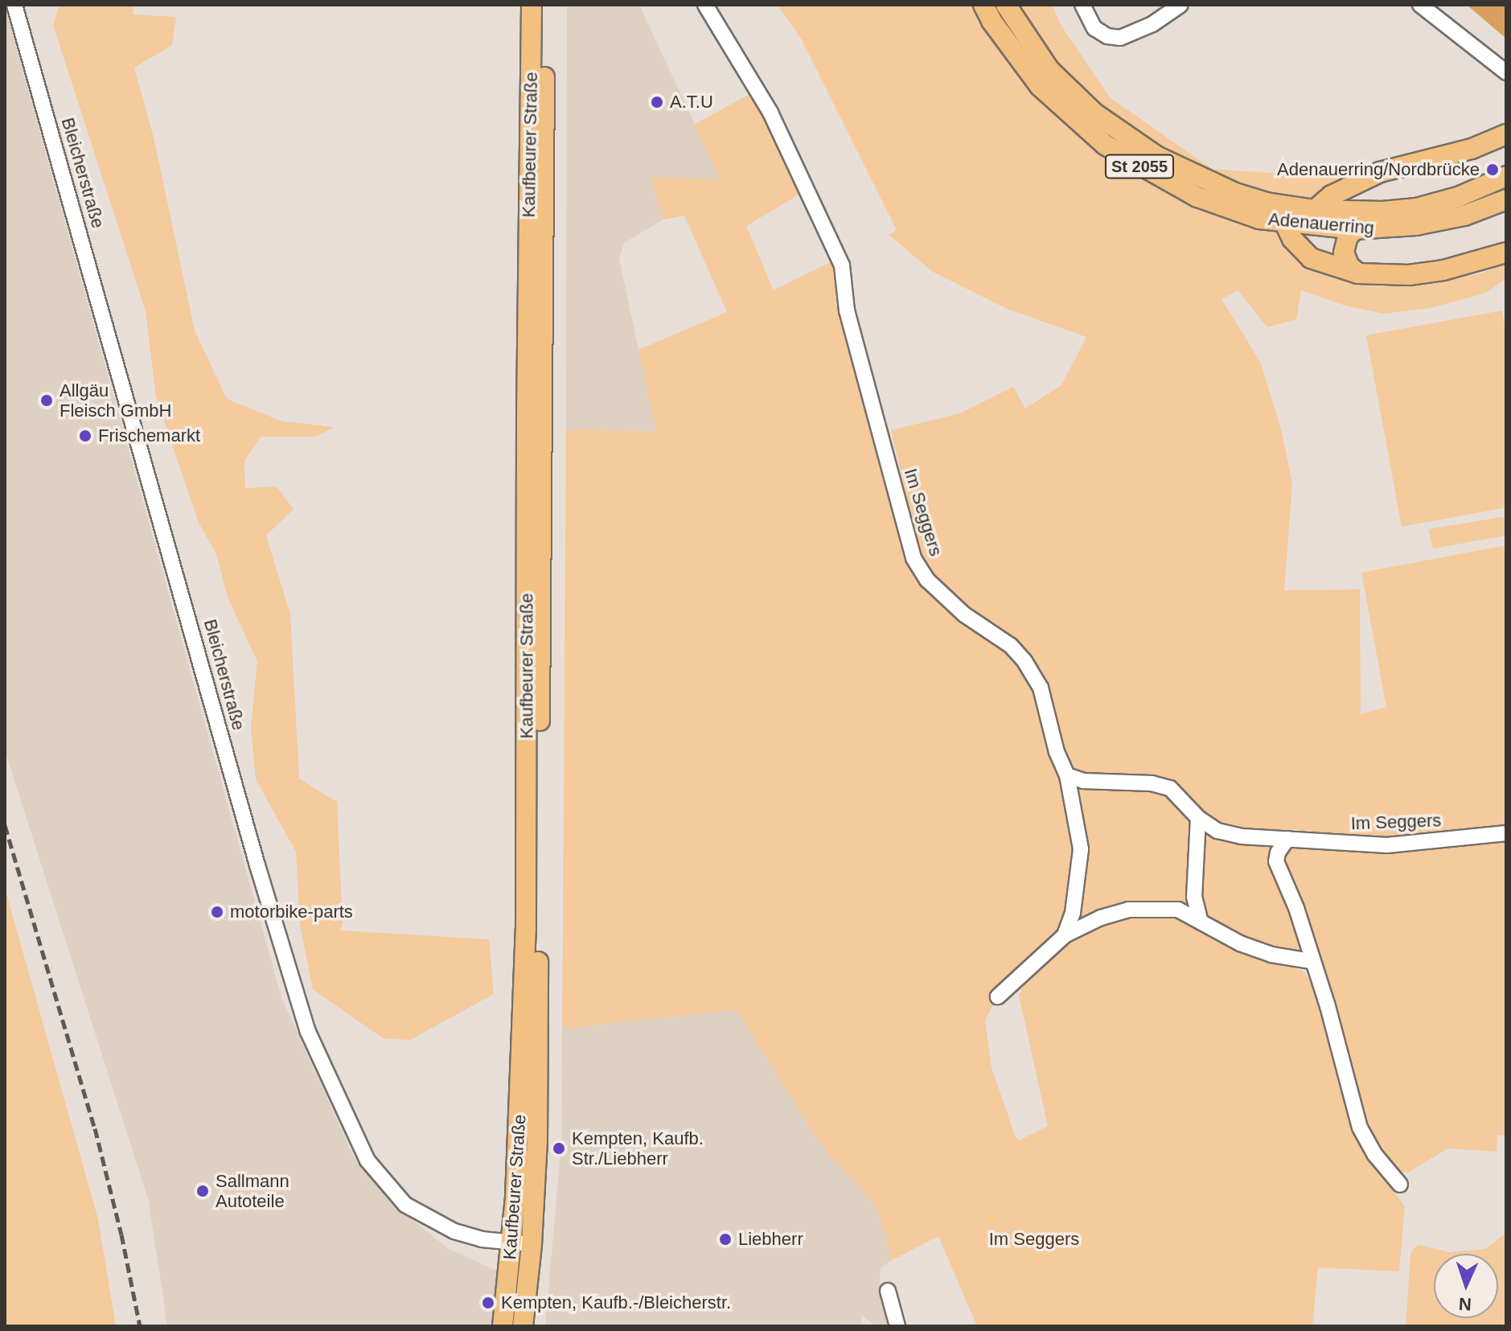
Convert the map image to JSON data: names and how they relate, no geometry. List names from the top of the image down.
{
  "streets": {
    "main road": ["Kaufbeurer Straße", "St 2055", "Adenauerring"],
    "street": ["Bleicherstraße", "Im Seggers"]
  },
  "crossings": [
    ["Kaufbeurer Straße", "Bleicherstraße"]
  ],
  "parks": ["Im Seggers"],
  "places": [
    "A.T.U",
    "Adenauerring/Nordbrücke",
    "Allgäu Fleisch GmbH",
    "Frischemarkt",
    "motorbike-parts",
    "Kempten, Kaufb. Str./Liebherr",
    "Sallmann Autoteile",
    "Liebherr",
    "Kempten, Kaufb.-/Bleicherstr."
  ],
  "north": "bottom"
}
